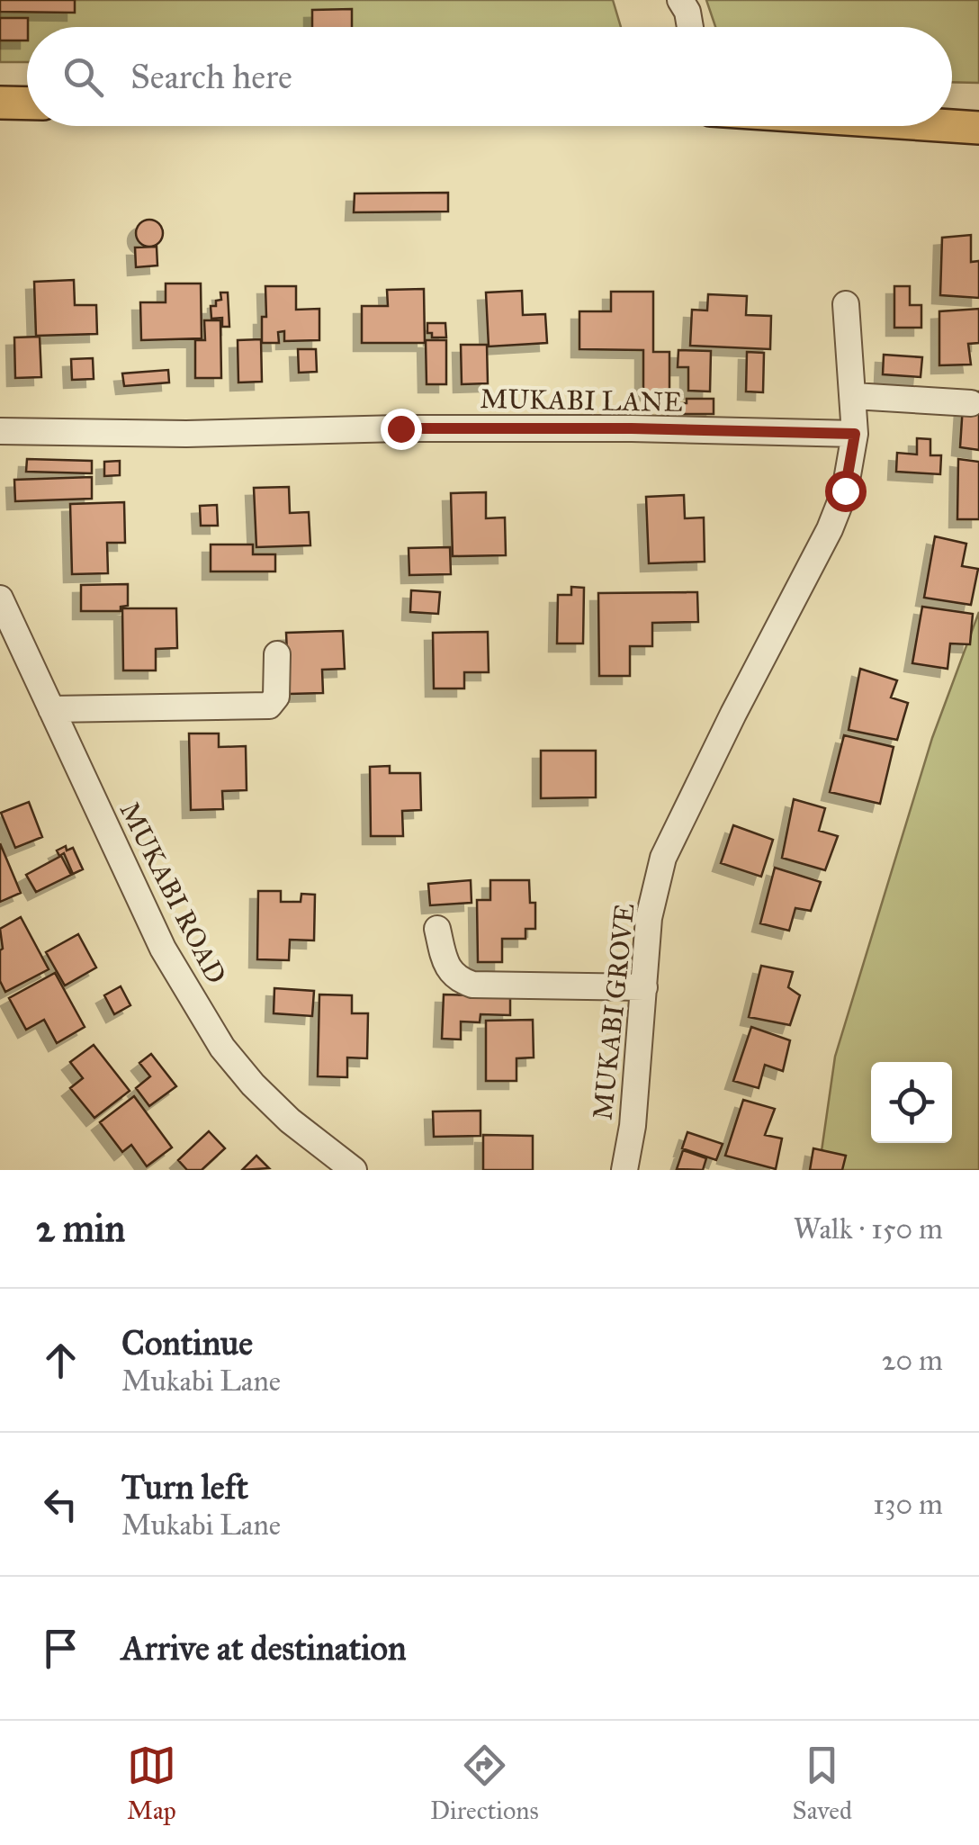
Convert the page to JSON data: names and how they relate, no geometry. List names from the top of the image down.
{
  "streets": {
    "street": ["MUKABI LANE", "MUKABI ROAD", "MUKABI GROVE"]
  },
  "crossings": [
    ["MUKABI LANE", "MUKABI GROVE"]
  ],
  "page": {
    "search": "Search here",
    "heading": ["2 min", "Walk · 150 m"],
    "list": [
      ["Continue", "Mukabi Lane", "20 m"],
      ["Turn left", "Mukabi Lane", "130 m"],
      "Arrive at destination"
    ],
    "nav": ["Map", "Directions", "Saved"]
  }
}
